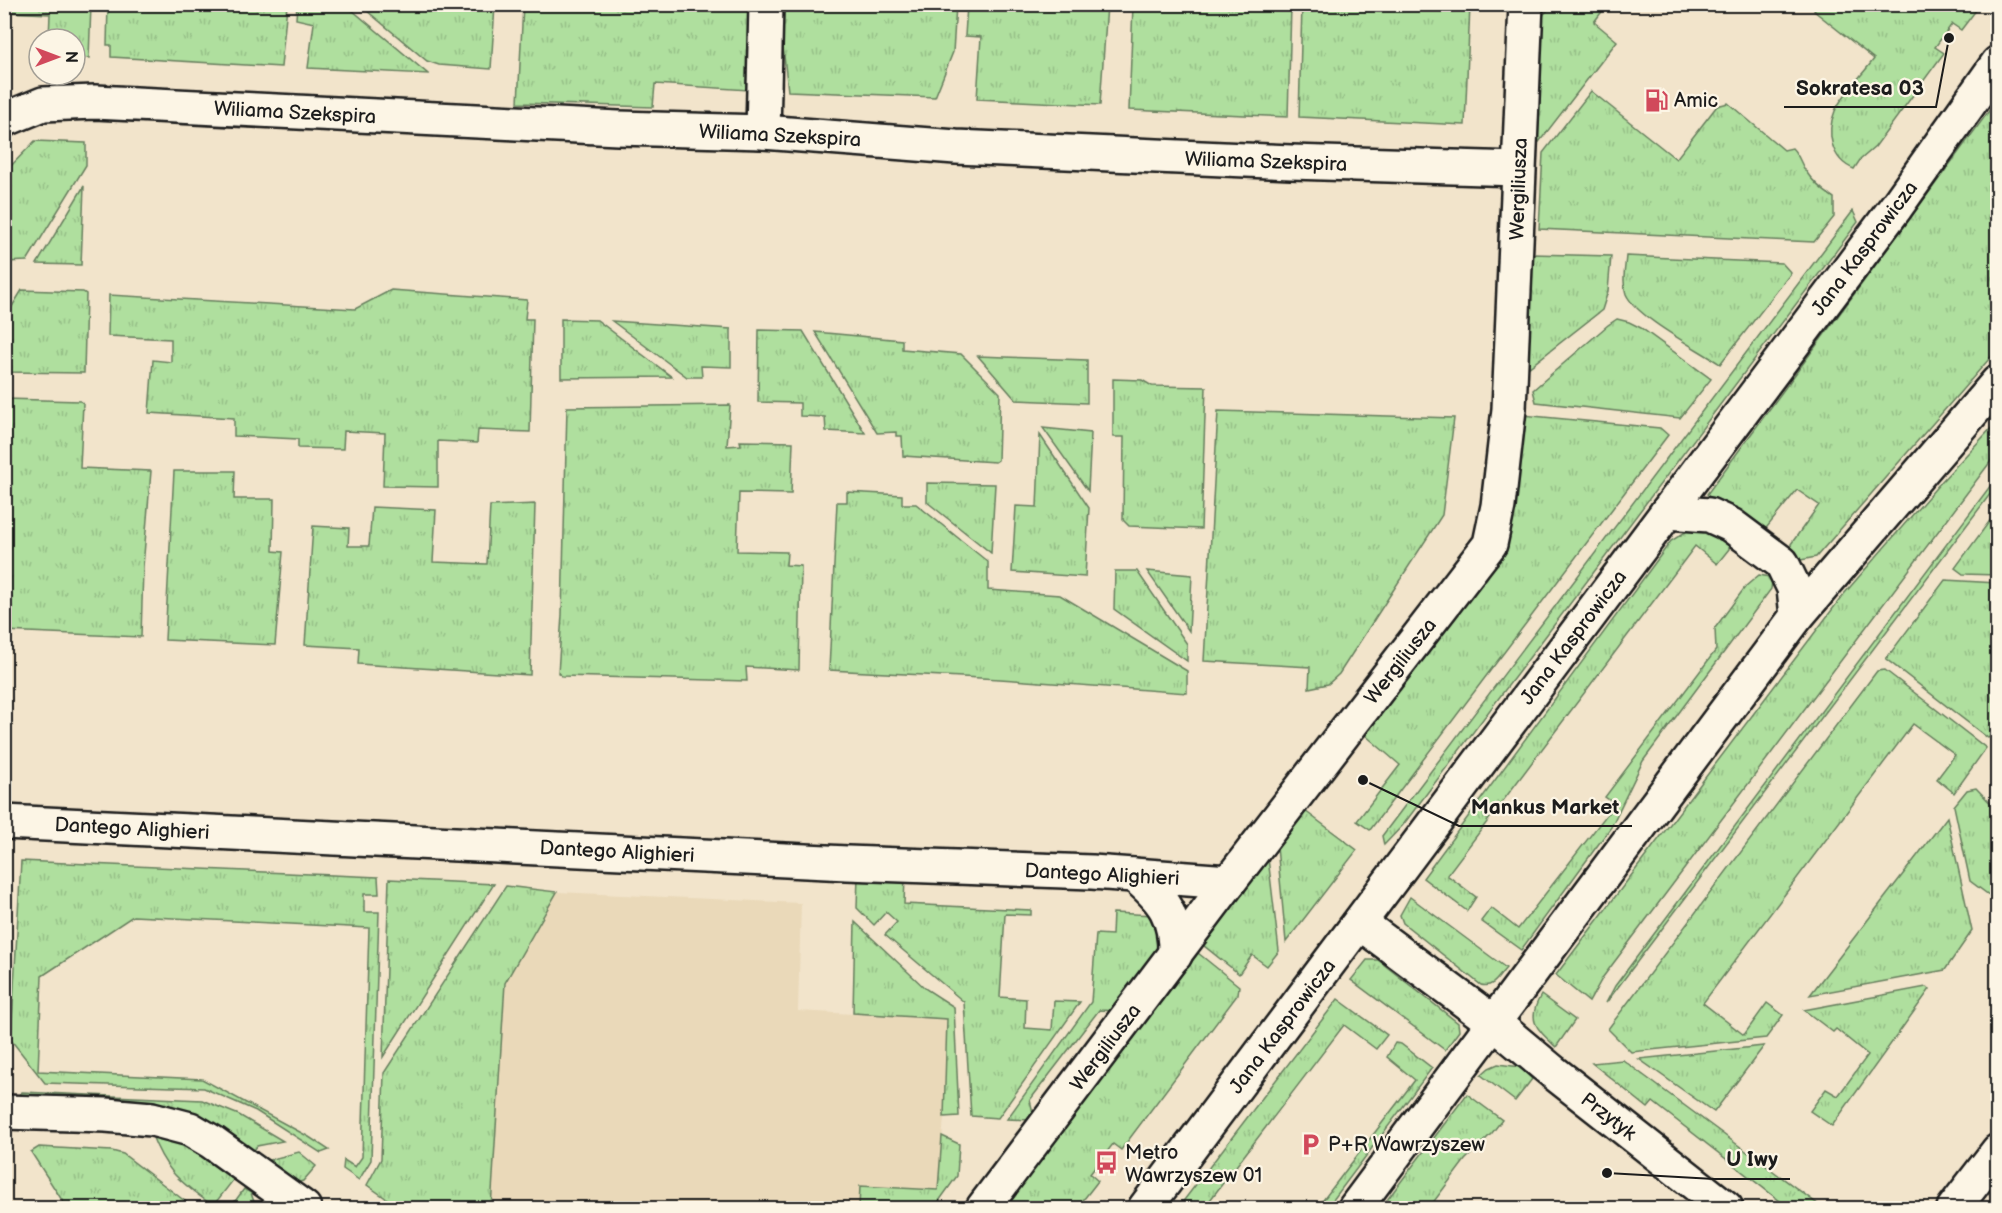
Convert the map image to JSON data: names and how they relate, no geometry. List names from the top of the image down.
{
  "streets": {
    "street": [
      "Wiliama Szekspira",
      "Wergiliusza",
      "Jana Kasprowicza",
      "Dantego Alighieri",
      "Przytyk"
    ]
  },
  "crossings": [
    ["Wiliama Szekspira", "Wergiliusza"],
    ["Wergiliusza", "Dantego Alighieri"],
    ["Jana Kasprowicza", "Przytyk"]
  ],
  "places": {
    "other": ["Sokratesa 03", "Mankus Market", "U Iwy"],
    "fuel station": ["Amic"],
    "parking": ["P+R Wawrzyszew"],
    "bus stop": ["Metro Wawrzyszew 01"]
  },
  "north": "right"
}
